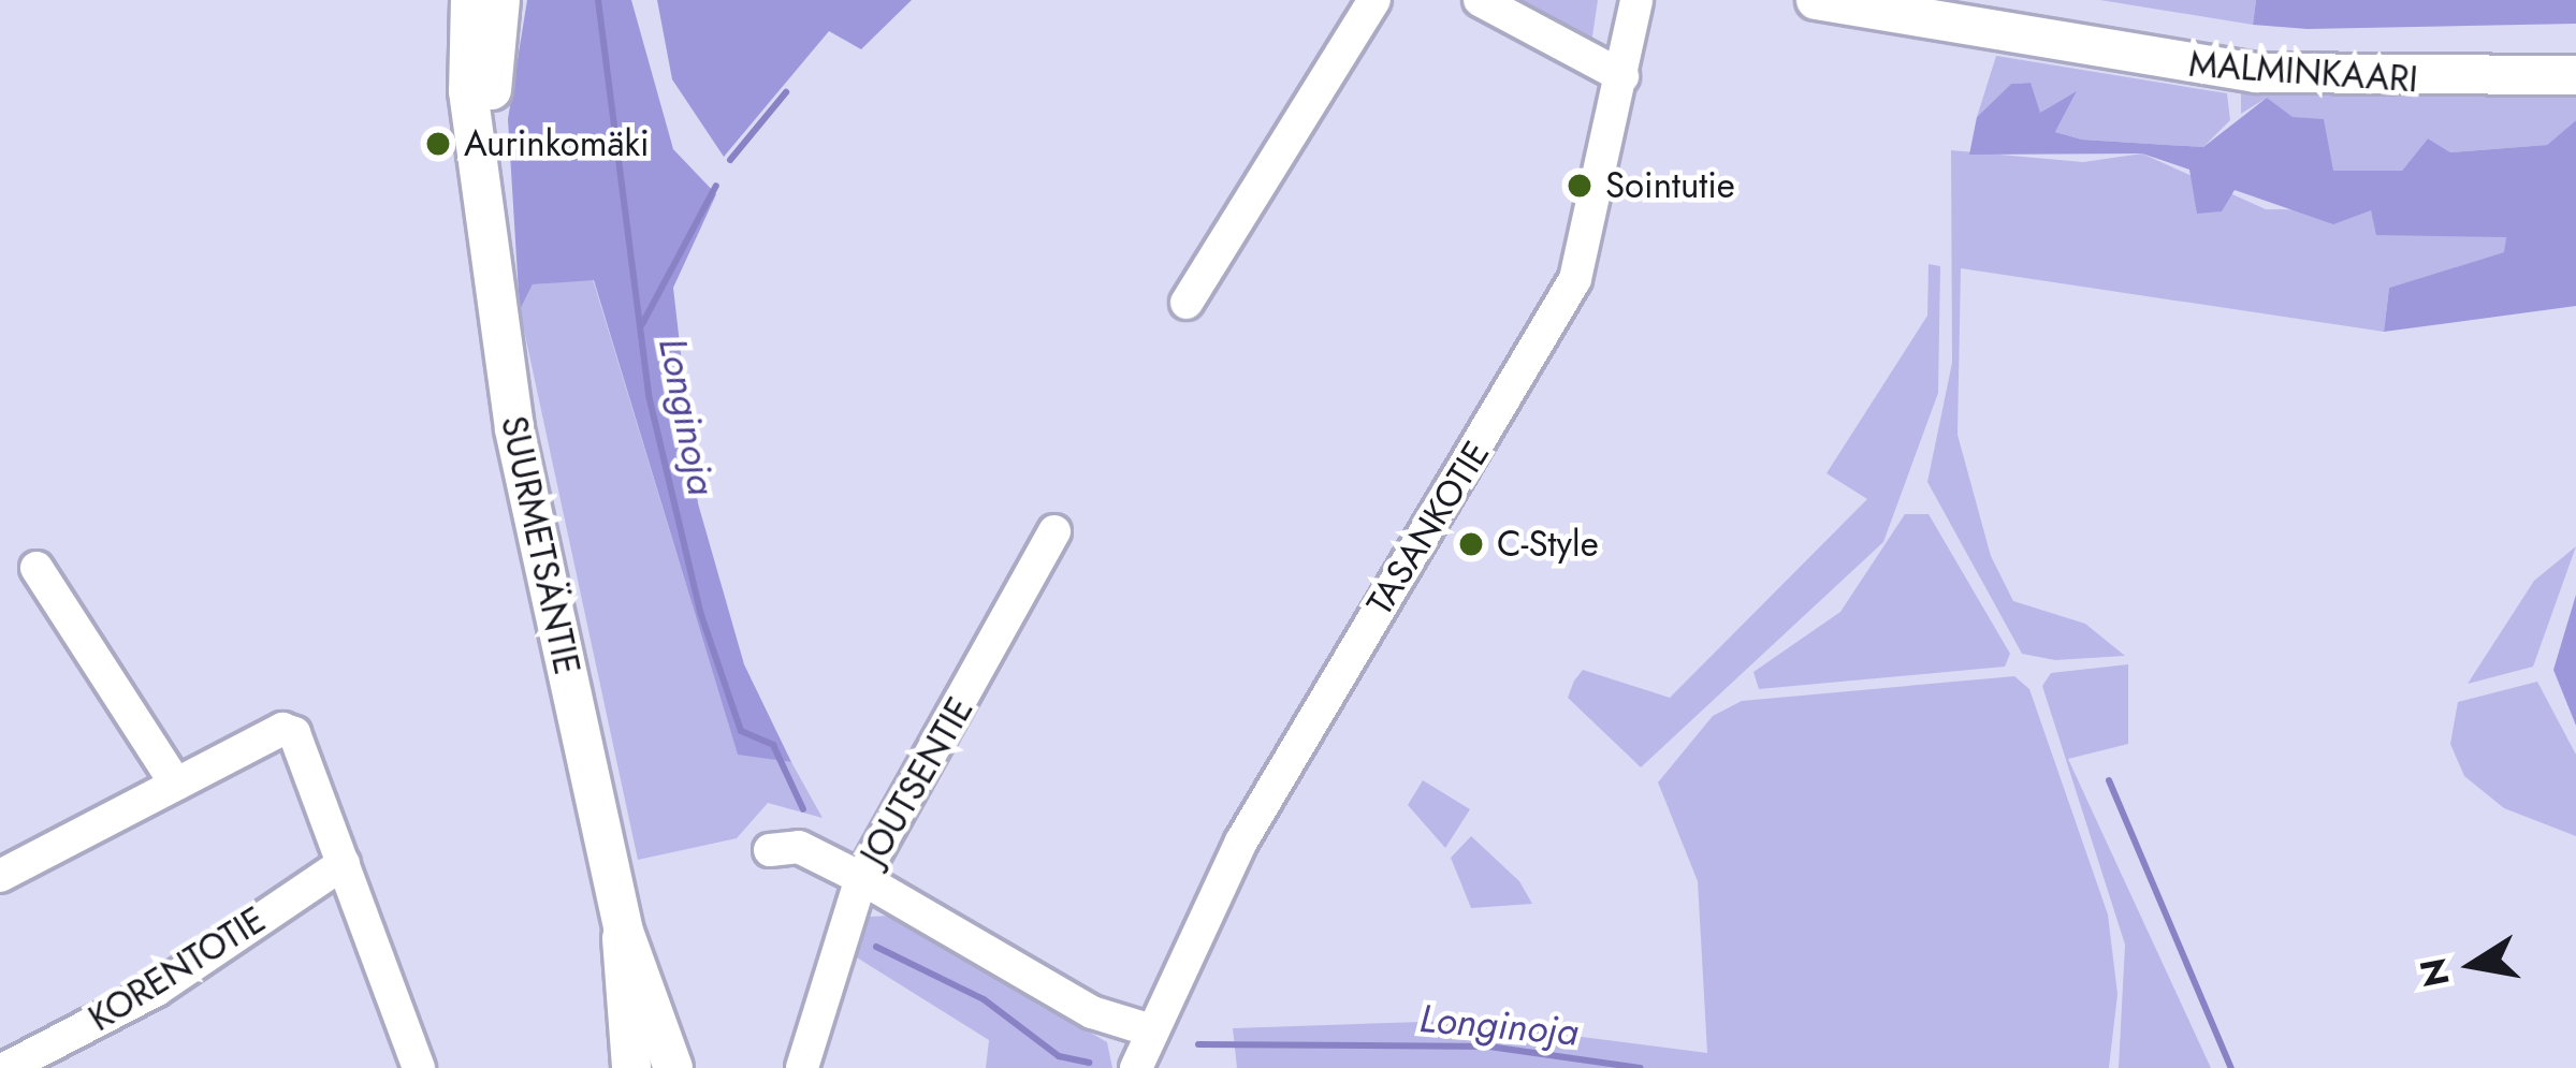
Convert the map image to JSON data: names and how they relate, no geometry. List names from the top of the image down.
{
  "streets": {
    "main road": ["MALMINKAARI", "SUURMETSÄNTIE"],
    "street": ["TASANKOTIE", "JOUTSENTIE", "KORENTOTIE"]
  },
  "crossings": [
    ["TASANKOTIE", "JOUTSENTIE"]
  ],
  "water": ["Longinoja"],
  "places": ["Aurinkomäki", "Sointutie", "C-Style"],
  "north": "left"
}
